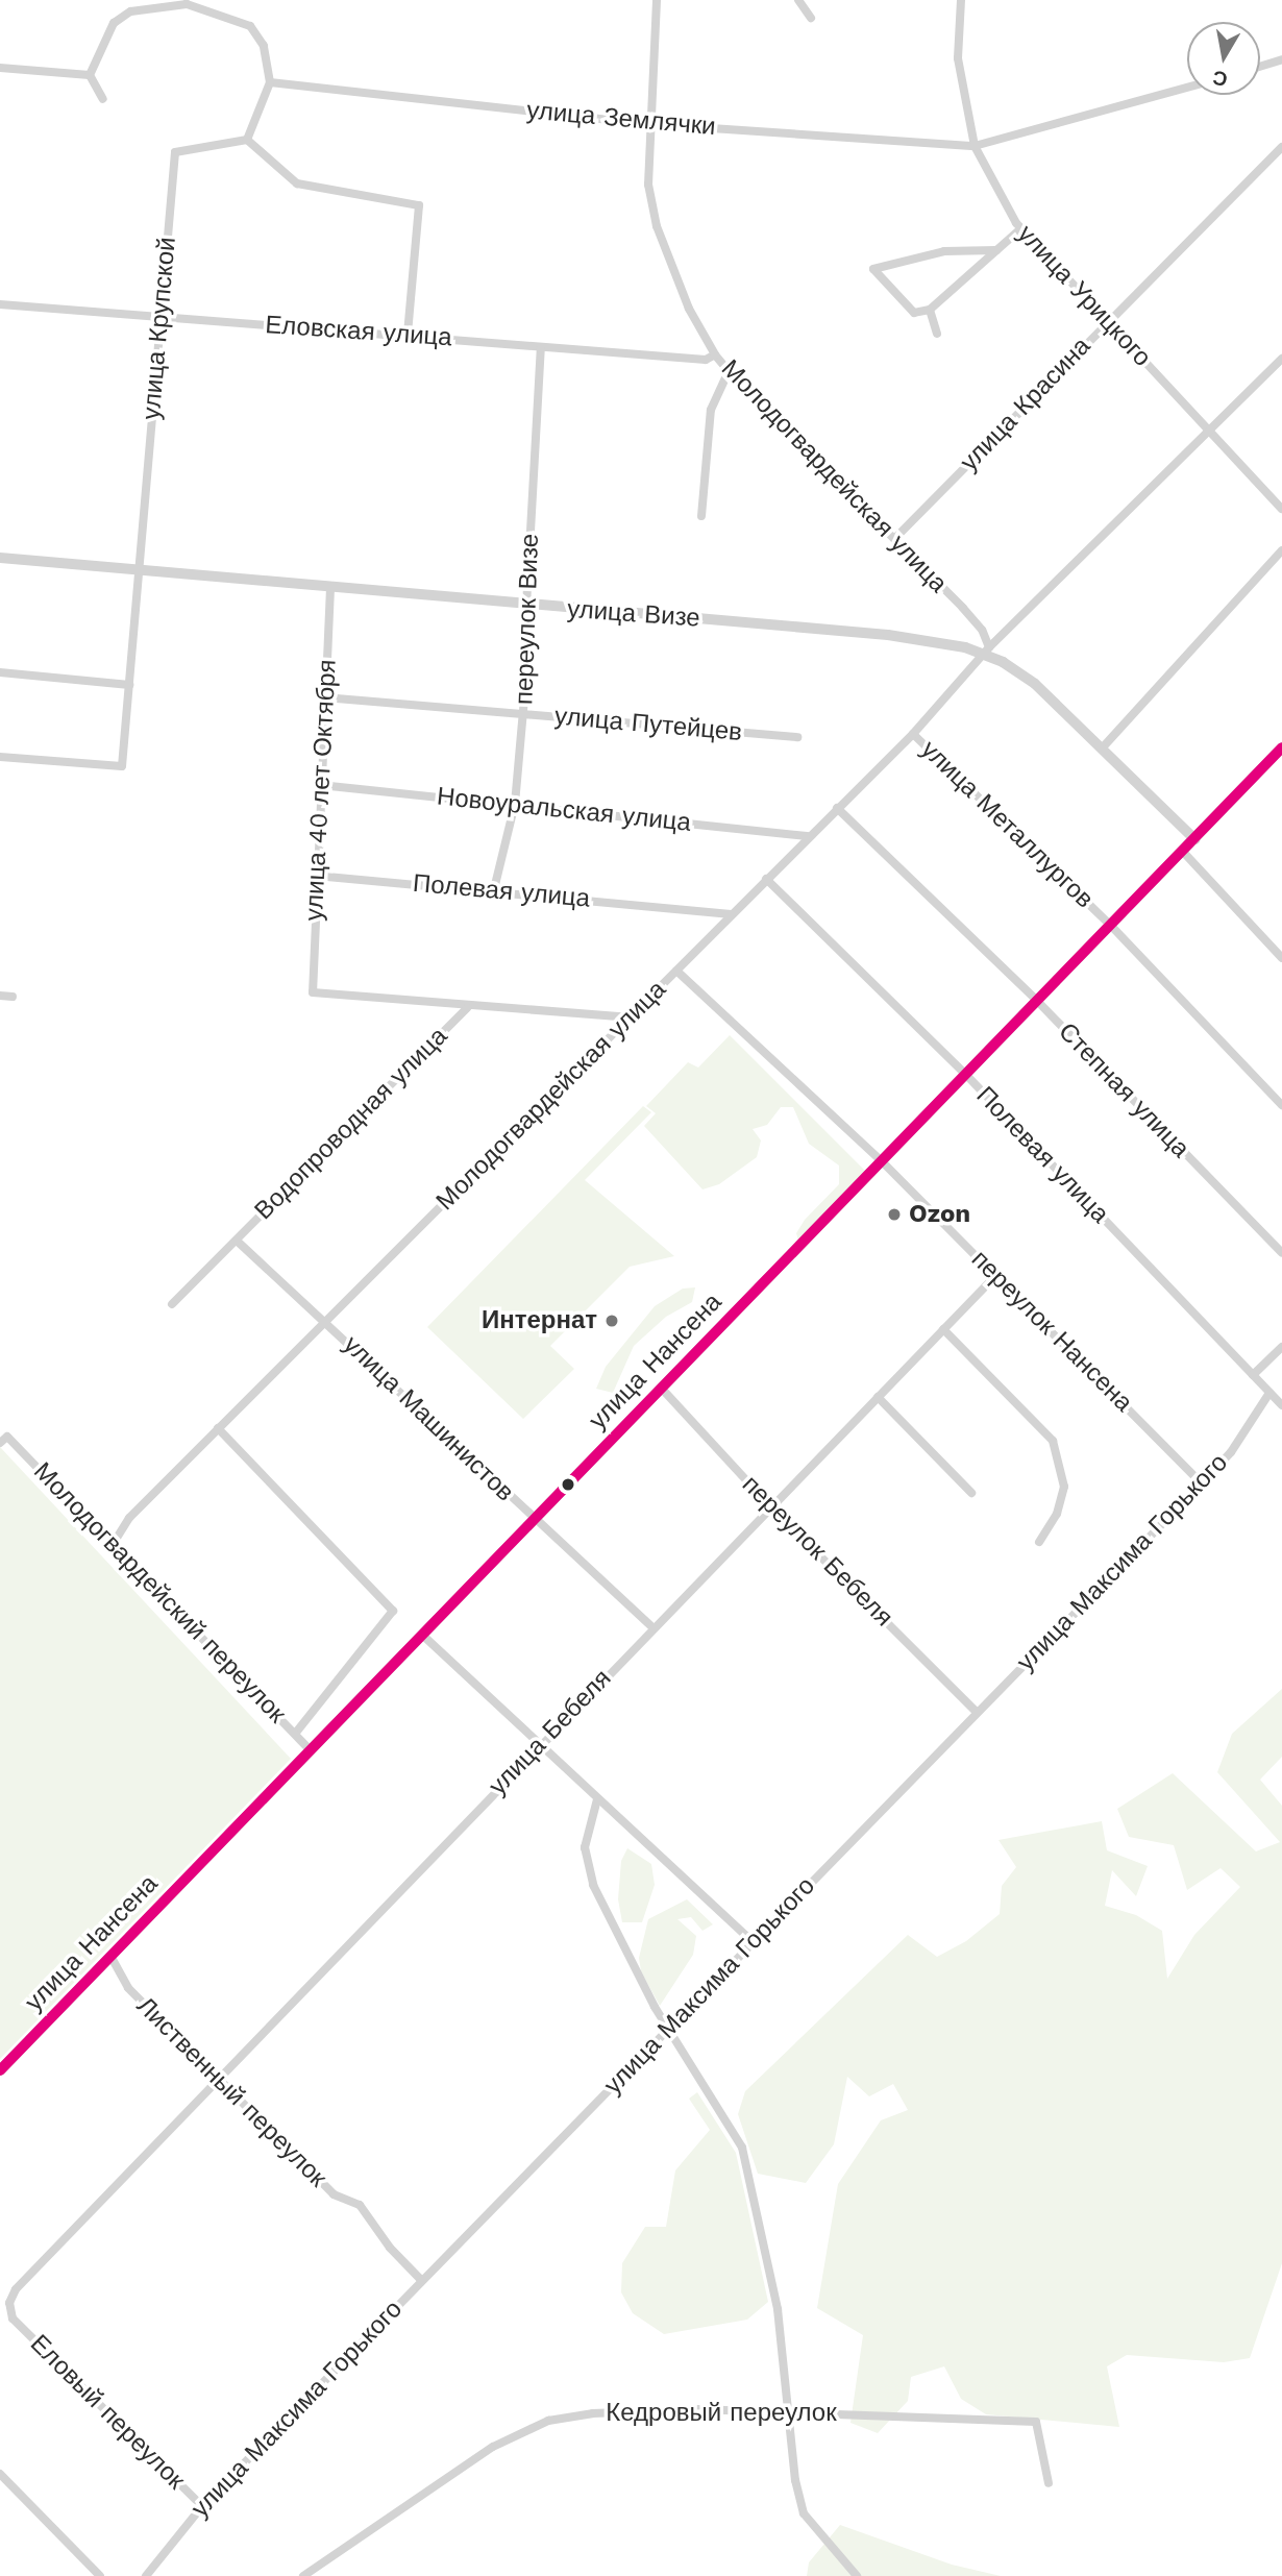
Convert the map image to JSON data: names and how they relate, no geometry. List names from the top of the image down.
{
  "streets": {
    "main road": ["улица Нансена"],
    "street": [
      "улица Землячки",
      "улица Урицкого",
      "улица Крупской",
      "Еловская улица",
      "улица Красина",
      "Молодогвардейская улица",
      "улица Визе",
      "переулок Визе",
      "улица Путейцев",
      "улица 40 лет Октября",
      "Новоуральская улица",
      "улица Металлургов",
      "Полевая улица",
      "Степная улица",
      "Водопроводная улица",
      "переулок Нансена",
      "улица Машинистов",
      "переулок Бебеля",
      "улица Максима Горького",
      "Молодогвардейский переулок",
      "улица Бебеля",
      "Лиственный переулок",
      "Еловый переулок",
      "Кедровый переулок"
    ]
  },
  "crossings": [
    ["улица Землячки", "улица Урицкого"],
    ["улица Землячки", "Молодогвардейская улица"],
    ["улица Урицкого", "улица Красина"],
    ["улица Урицкого", "Молодогвардейская улица"],
    ["улица Крупской", "Еловская улица"],
    ["улица Крупской", "улица Визе"],
    ["Еловская улица", "Молодогвардейская улица"],
    ["Еловская улица", "переулок Визе"],
    ["улица Красина", "Молодогвардейская улица"],
    ["Молодогвардейская улица", "улица Визе"],
    ["Молодогвардейская улица", "Новоуральская улица"],
    ["Молодогвардейская улица", "улица Металлургов"],
    ["Молодогвардейская улица", "Полевая улица"],
    ["Молодогвардейская улица", "Степная улица"],
    ["Молодогвардейская улица", "переулок Нансена"],
    ["Молодогвардейская улица", "улица Машинистов"],
    ["Молодогвардейская улица", "Молодогвардейский переулок"],
    ["улица Визе", "переулок Визе"],
    ["улица Визе", "улица 40 лет Октября"],
    ["улица Визе", "улица Нансена"],
    ["переулок Визе", "улица Путейцев"],
    ["переулок Визе", "Новоуральская улица"],
    ["переулок Визе", "Полевая улица"],
    ["улица Путейцев", "улица 40 лет Октября"],
    ["улица 40 лет Октября", "Новоуральская улица"],
    ["улица 40 лет Октября", "Полевая улица"],
    ["улица 40 лет Октября", "Водопроводная улица"],
    ["улица Металлургов", "улица Нансена"],
    ["Полевая улица", "улица Нансена"],
    ["Полевая улица", "улица Максима Горького"],
    ["Степная улица", "улица Нансена"],
    ["Водопроводная улица", "улица Машинистов"],
    ["переулок Нансена", "улица Нансена"],
    ["переулок Нансена", "улица Максима Горького"],
    ["переулок Нансена", "улица Бебеля"],
    ["улица Нансена", "улица Машинистов"],
    ["улица Нансена", "переулок Бебеля"],
    ["улица Нансена", "Молодогвардейский переулок"],
    ["улица Нансена", "Лиственный переулок"],
    ["улица Машинистов", "улица Бебеля"],
    ["переулок Бебеля", "улица Максима Горького"],
    ["переулок Бебеля", "улица Бебеля"],
    ["улица Максима Горького", "Лиственный переулок"],
    ["улица Максима Горького", "Еловый переулок"],
    ["улица Бебеля", "Лиственный переулок"],
    ["улица Бебеля", "Еловый переулок"]
  ],
  "places": ["Ozon", "Интернат"],
  "north": "bottom"
}
